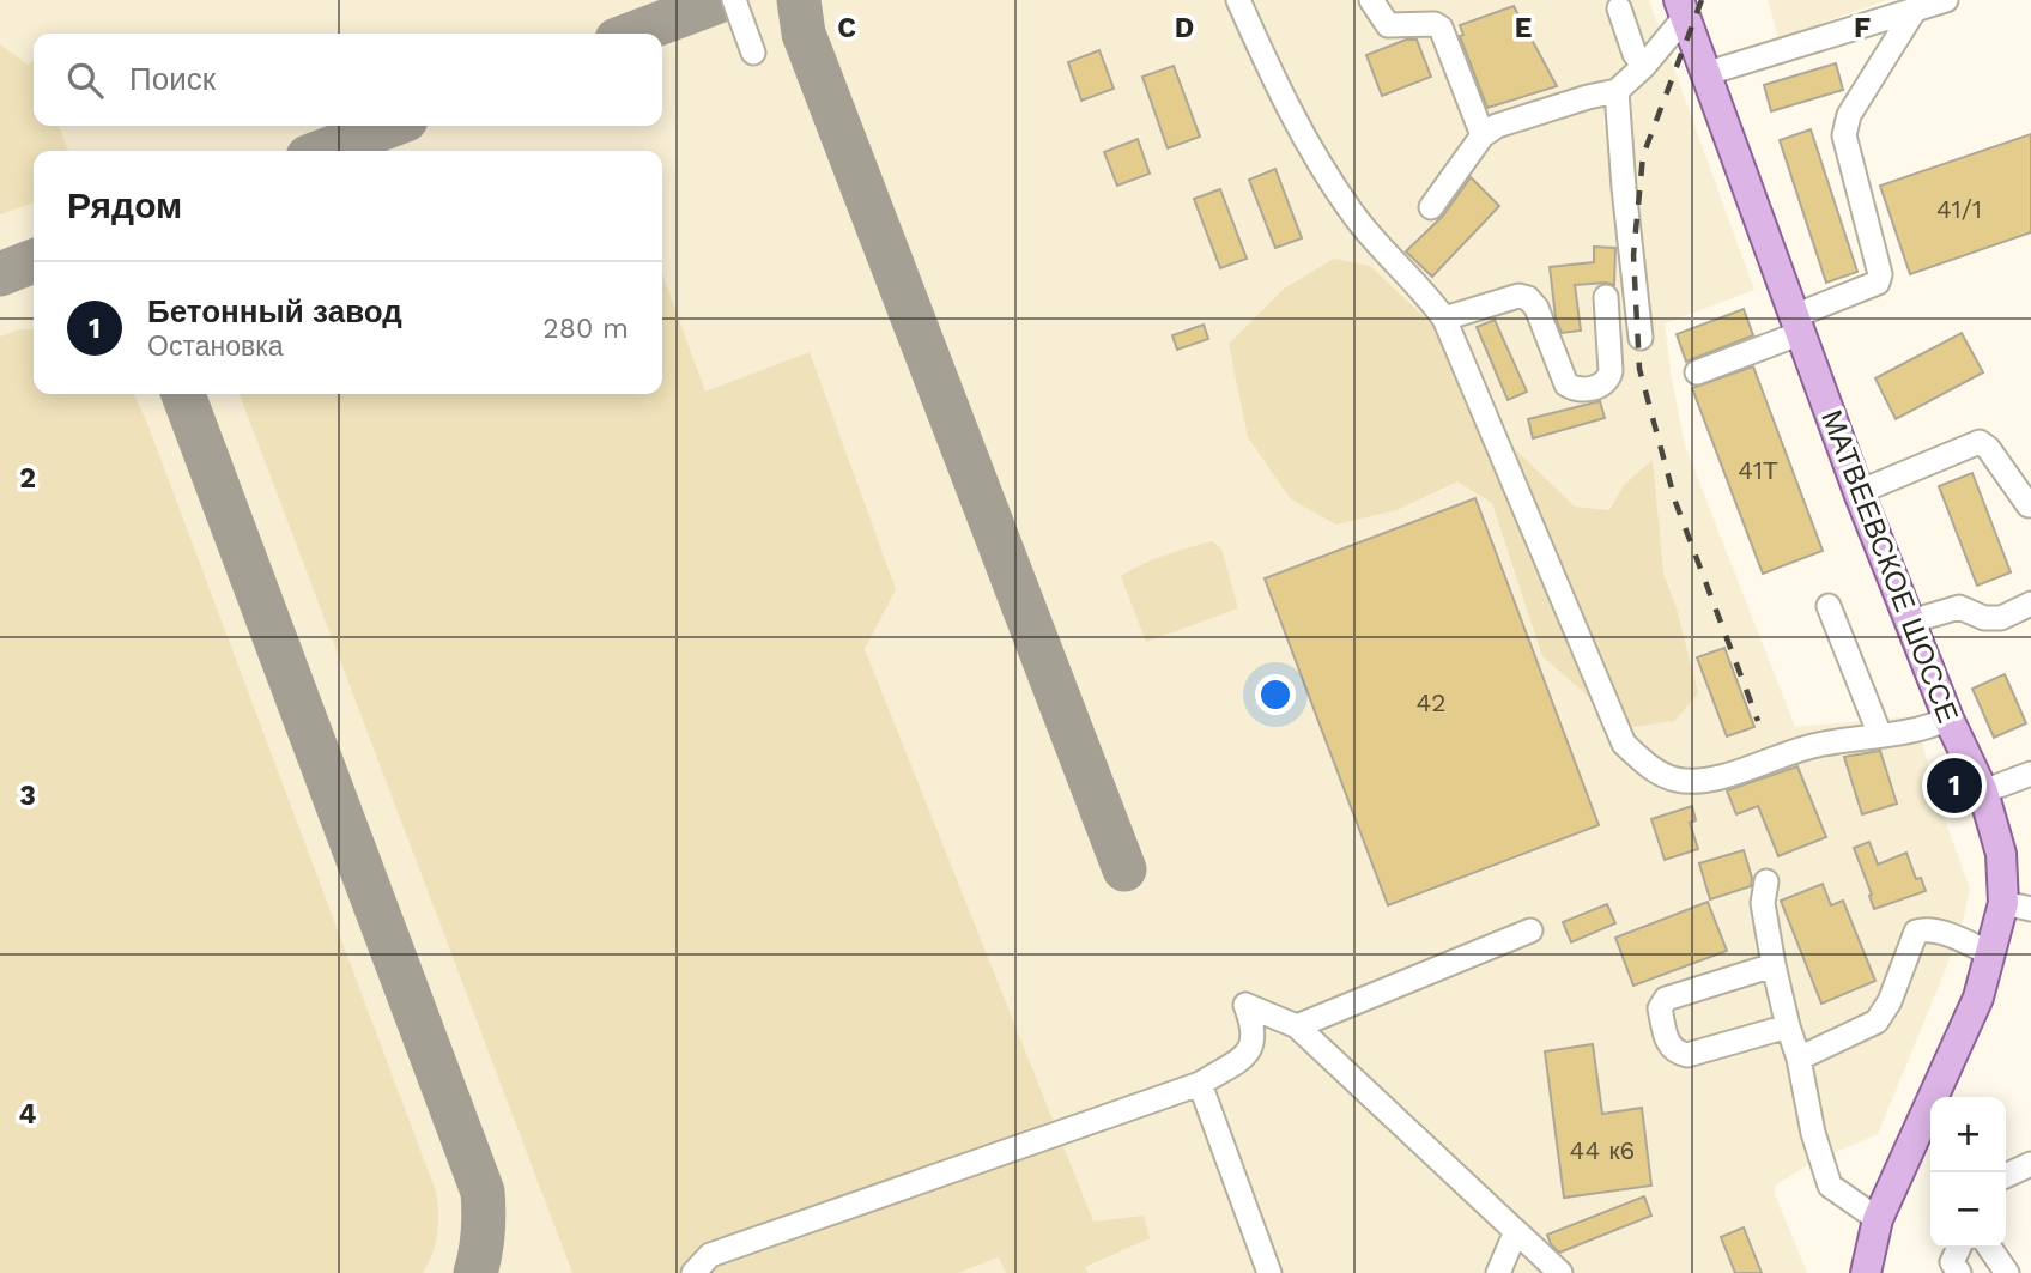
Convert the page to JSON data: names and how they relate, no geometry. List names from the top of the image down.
{
  "streets": {
    "main road": ["МАТВЕЕВСКОЕ ШОССЕ"]
  },
  "house_numbers": [
    "41/1",
    "41Т",
    "42",
    "44 к6"
  ],
  "page": {
    "search": "Поиск",
    "heading": "Рядом",
    "list": [
      {
        "mark": "1",
        "name": "Бетонный завод",
        "note": "Остановка",
        "value": "280 m"
      }
    ],
    "pins": "1",
    "map_buttons": ["+", "−"]
  },
  "grid": {
    "columns": [
      "C",
      "D",
      "E",
      "F"
    ],
    "rows": ["2", "3", "4"]
  }
}
